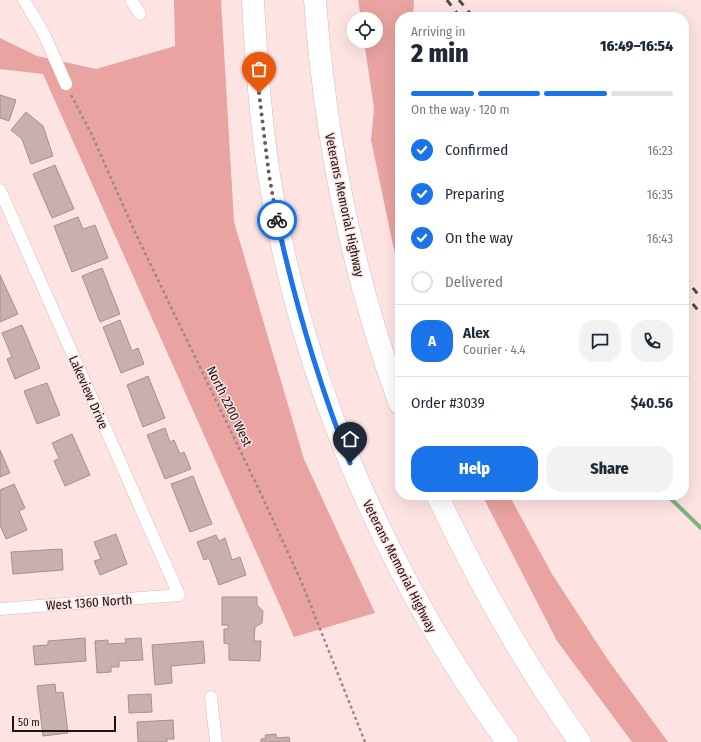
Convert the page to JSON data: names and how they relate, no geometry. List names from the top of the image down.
{
  "streets": {
    "highway": ["Veterans Memorial Highway"],
    "street": ["Lakeview Drive", "West 1360 North"],
    "path": ["North 2200 West"]
  },
  "crossings": [
    ["Lakeview Drive", "West 1360 North"]
  ],
  "scale_bar": "50 m",
  "page": {
    "heading": ["2 min", "Arriving in", "16:49–16:54"],
    "panel": [
      "Alex",
      "Courier · 4.4",
      "Order #3039",
      "$40.56"
    ],
    "bar": "On the way · 120 m",
    "list": [
      ["Confirmed", "16:23"],
      ["Preparing", "16:35"],
      ["On the way", "16:43"],
      "Delivered"
    ],
    "round": "A",
    "buttons": ["Help", "Share"],
    "scale": "50 m"
  }
}
